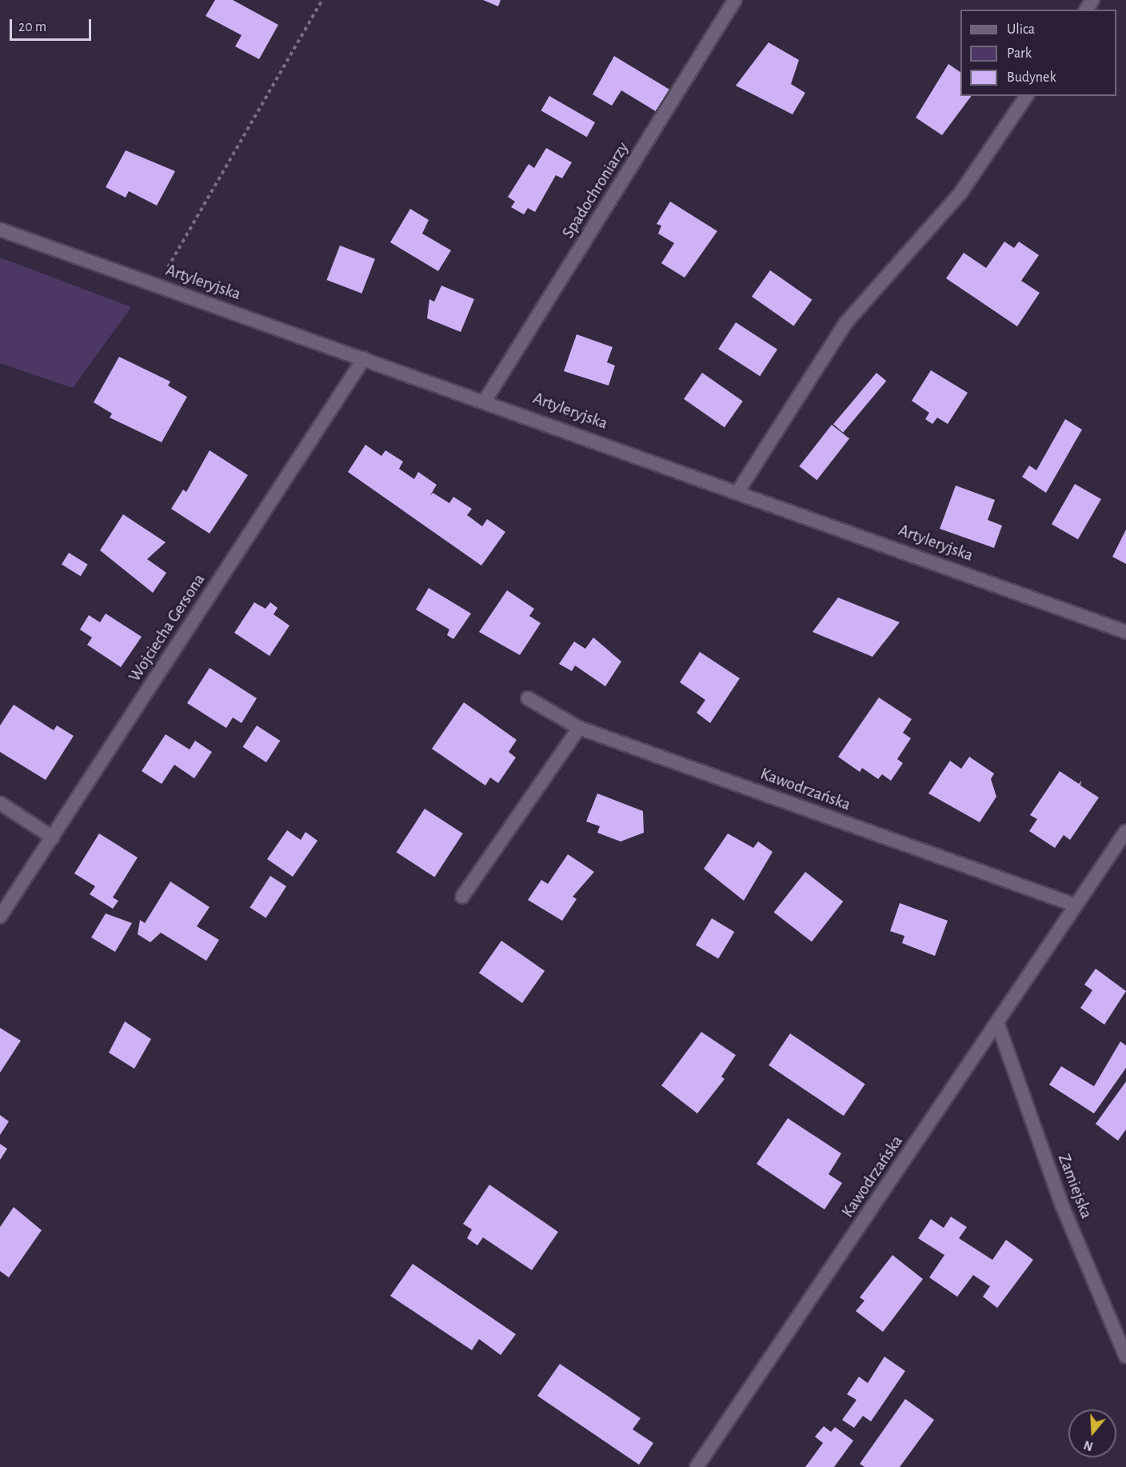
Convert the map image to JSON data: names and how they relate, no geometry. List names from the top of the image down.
{
  "streets": {
    "street": [
      "Spadochroniarzy",
      "Artyleryjska",
      "Wojciecha Gersona",
      "Kawodrzańska",
      "Zamiejska"
    ]
  },
  "crossings": [
    ["Spadochroniarzy", "Artyleryjska"],
    ["Artyleryjska", "Wojciecha Gersona"],
    ["Kawodrzańska", "Zamiejska"]
  ],
  "legend": ["Ulica", "Park", "Budynek"],
  "scale_bar": "20 m",
  "north": "bottom"
}
